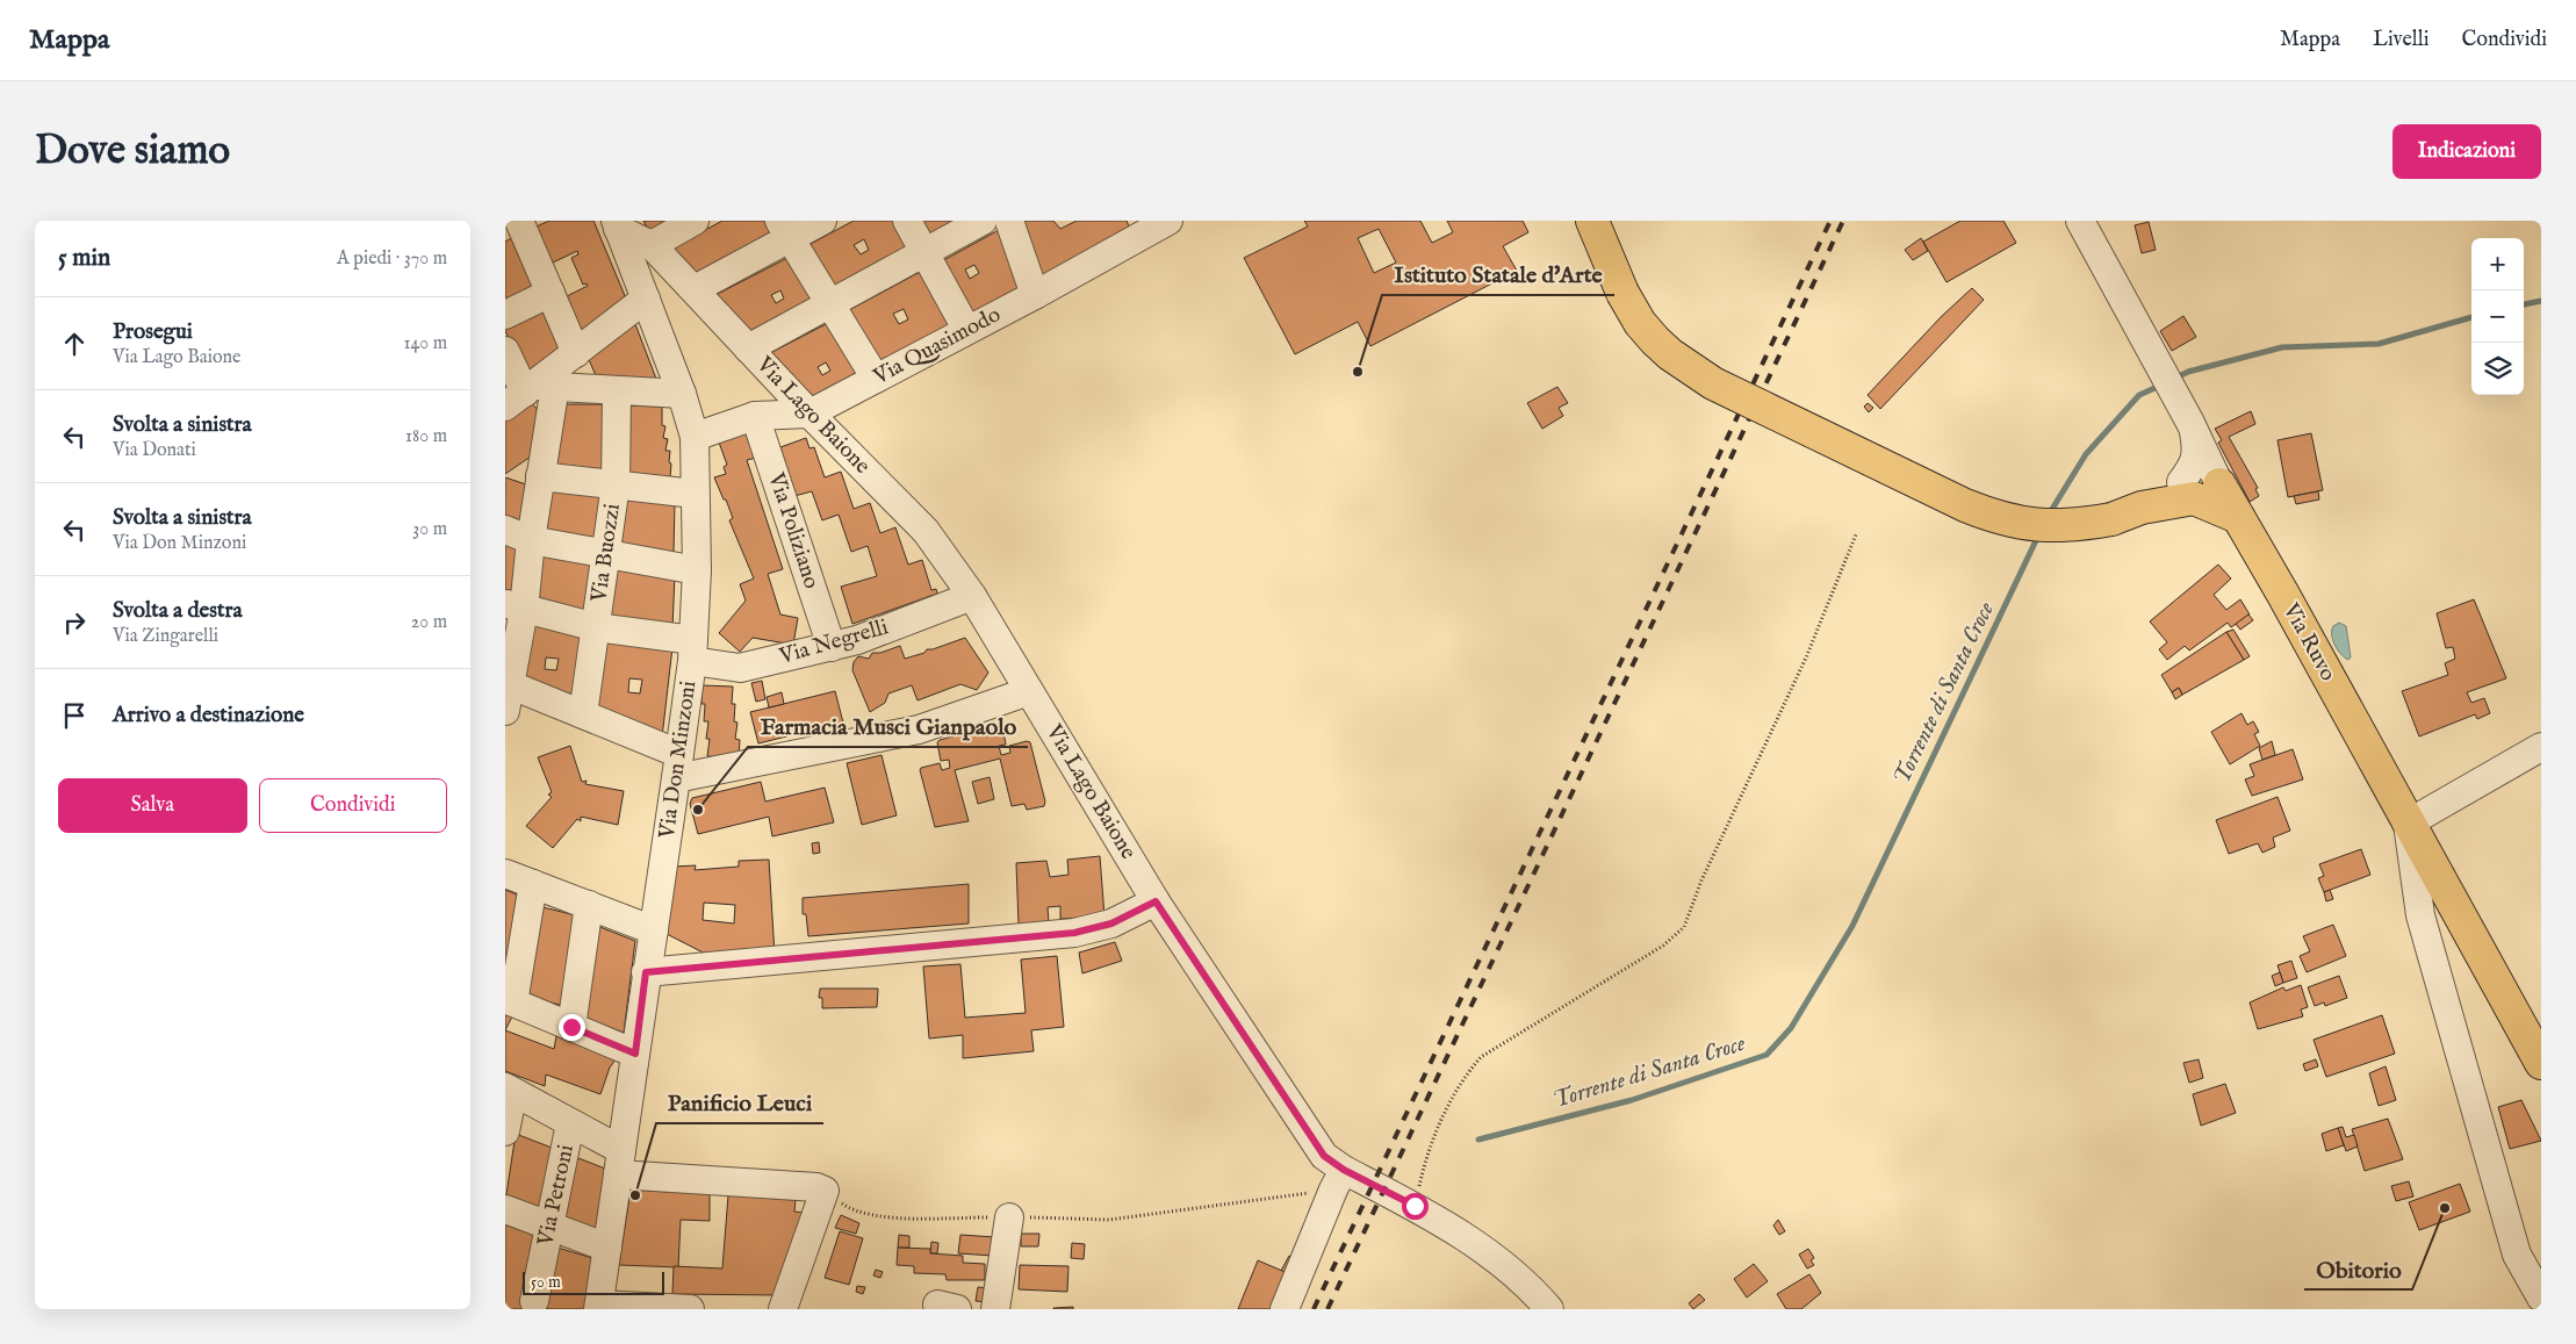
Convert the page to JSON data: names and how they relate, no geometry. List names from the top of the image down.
{
  "streets": {
    "main road": ["Via Ruvo"],
    "street": [
      "Via Quasimodo",
      "Via Lago Baione",
      "Via Poliziano",
      "Via Buozzi",
      "Via Negrelli",
      "Via Don Minzoni",
      "Via Petroni"
    ]
  },
  "crossings": [
    ["Via Quasimodo", "Via Lago Baione"],
    ["Via Quasimodo", "Via Poliziano"],
    ["Via Quasimodo", "Via Don Minzoni"],
    ["Via Lago Baione", "Via Negrelli"],
    ["Via Lago Baione", "Via Don Minzoni"],
    ["Via Poliziano", "Via Negrelli"],
    ["Via Buozzi", "Via Negrelli"],
    ["Via Negrelli", "Via Don Minzoni"]
  ],
  "water": ["Torrente di Santa Croce"],
  "places": [
    "Istituto Statale d'Arte",
    "Farmacia Musci Gianpaolo",
    "Panificio Leuci",
    "Obitorio"
  ],
  "scale_bar": "50 m",
  "page": {
    "header": "Mappa",
    "nav": ["Mappa", "Livelli", "Condividi"],
    "buttons": [
      "Indicazioni",
      ["Salva", "Condividi"]
    ],
    "title": "Dove siamo",
    "heading": ["5 min", "A piedi · 370 m"],
    "map_buttons": ["+", "−"],
    "list": [
      ["Prosegui", "Via Lago Baione", "140 m"],
      ["Svolta a sinistra", "Via Donati", "180 m"],
      ["Svolta a sinistra", "Via Don Minzoni", "30 m"],
      ["Svolta a destra", "Via Zingarelli", "20 m"],
      "Arrivo a destinazione"
    ],
    "scale": "50 m"
  }
}
